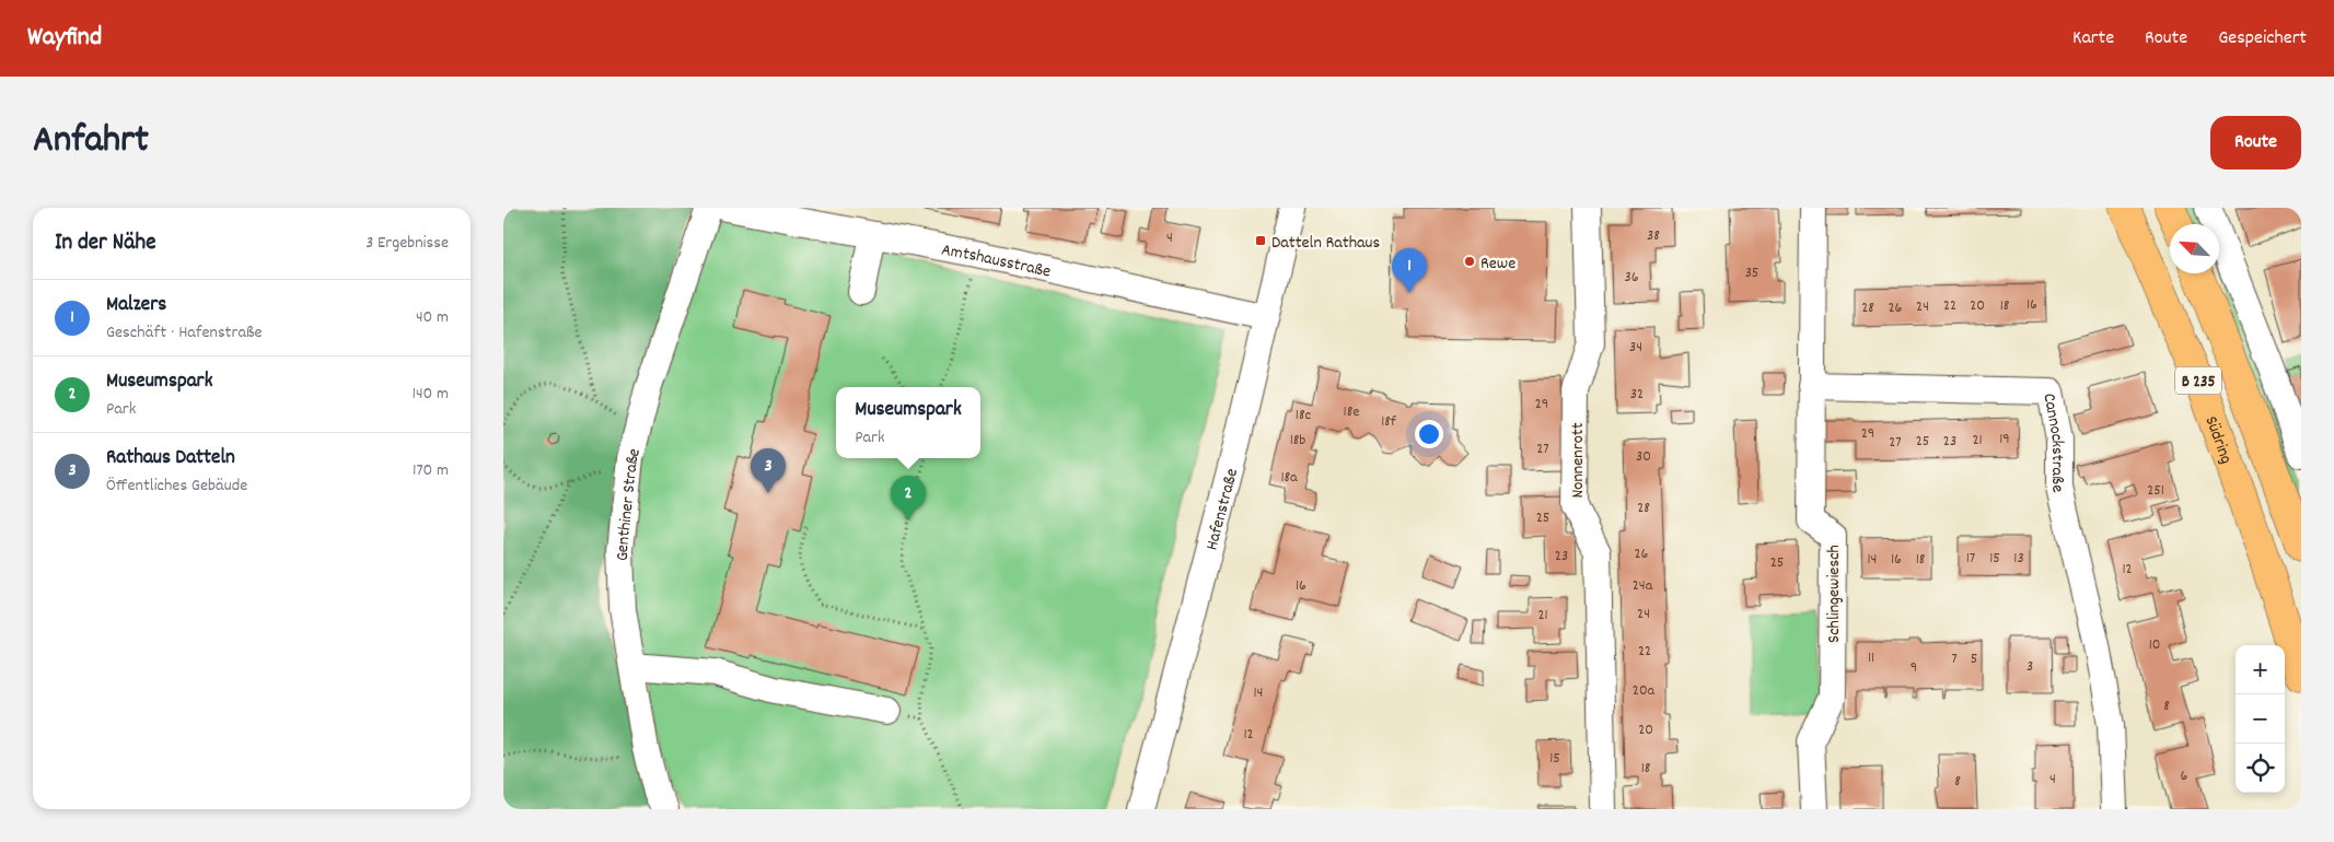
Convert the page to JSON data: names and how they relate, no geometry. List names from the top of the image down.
{
  "streets": {
    "main road": ["B 235", "Südring"],
    "street": [
      "Amtshausstraße",
      "Cannockstraße",
      "Nonnenrott",
      "Genthiner Straße",
      "Hafenstraße",
      "Schlingewiesch"
    ]
  },
  "crossings": [
    ["Amtshausstraße", "Hafenstraße"],
    ["Cannockstraße", "Schlingewiesch"]
  ],
  "places": {
    "transit": ["Datteln Rathaus"],
    "other": ["Rewe"]
  },
  "house_numbers": [
    "38",
    "4",
    "35",
    "36",
    "16",
    "22",
    "20",
    "18",
    "24",
    "28",
    "26",
    "34",
    "32",
    "29",
    "18e",
    "18c",
    "18f",
    "29",
    "19",
    "18b",
    "21",
    "25",
    "23",
    "27",
    "27",
    "30",
    "18a",
    "251",
    "28",
    "25",
    "26",
    "23",
    "17",
    "15",
    "13",
    "14",
    "16",
    "18",
    "25",
    "12",
    "16",
    "24a",
    "24",
    "21",
    "10",
    "22",
    "11",
    "7",
    "5",
    "3",
    "9",
    "20a",
    "14",
    "8",
    "20",
    "12",
    "15",
    "18",
    "6",
    "4",
    "8"
  ],
  "north": "top left",
  "page": {
    "header": "Wayfind",
    "nav": ["Karte", "Route", "Gespeichert"],
    "title": "Anfahrt",
    "buttons": "Route",
    "heading": ["In der Nähe", "3 Ergebnisse"],
    "pins": ["1", "3", "2"],
    "list": [
      {
        "mark": "1",
        "name": "Malzers",
        "note": "Geschäft · Hafenstraße",
        "value": "40 m"
      },
      {
        "mark": "2",
        "name": "Museumspark",
        "note": "Park",
        "value": "140 m"
      },
      {
        "mark": "3",
        "name": "Rathaus Datteln",
        "note": "Öffentliches Gebäude",
        "value": "170 m"
      }
    ],
    "popup": ["Museumspark", "Park"],
    "map_buttons": ["+", "−"]
  }
}
